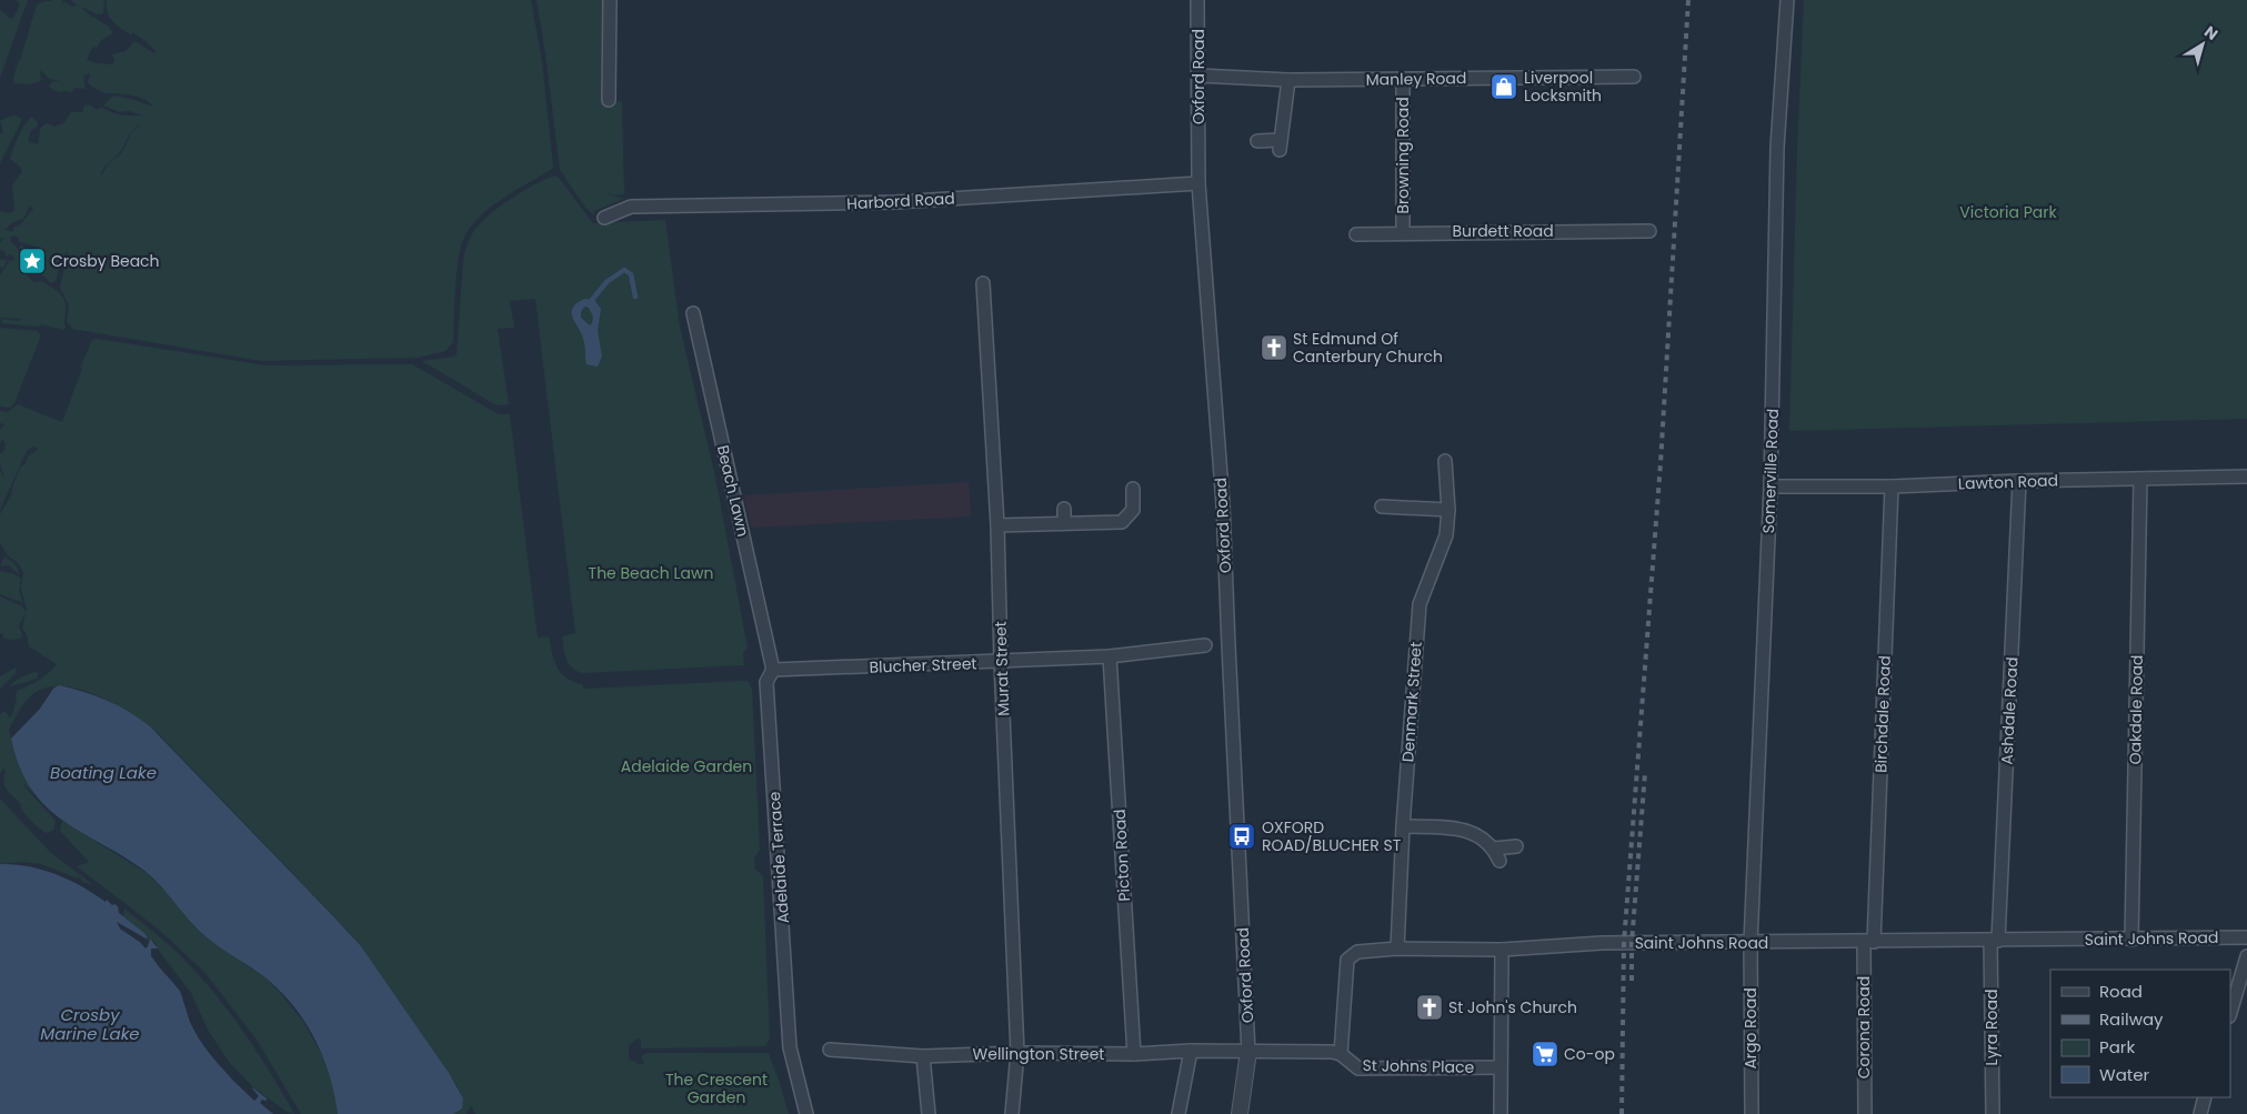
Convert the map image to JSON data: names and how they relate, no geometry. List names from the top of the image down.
{
  "streets": {
    "street": [
      "Oxford Road",
      "Manley Road",
      "Browning Road",
      "Harbord Road",
      "Burdett Road",
      "Somerville Road",
      "Lawton Road",
      "Beach Lawn",
      "Blucher Street",
      "Murat Street",
      "Denmark Street",
      "Oakdale Road",
      "Ashdale Road",
      "Birchdale Road",
      "Picton Road",
      "Adelaide Terrace",
      "Saint Johns Road",
      "Corona Road",
      "Lyra Road",
      "Argo Road",
      "Wellington Street",
      "St Johns Place"
    ]
  },
  "crossings": [
    ["Oxford Road", "Manley Road"],
    ["Oxford Road", "Harbord Road"],
    ["Oxford Road", "Wellington Street"],
    ["Manley Road", "Browning Road"],
    ["Browning Road", "Burdett Road"],
    ["Somerville Road", "Lawton Road"],
    ["Somerville Road", "Saint Johns Road"],
    ["Somerville Road", "Argo Road"],
    ["Lawton Road", "Oakdale Road"],
    ["Lawton Road", "Ashdale Road"],
    ["Lawton Road", "Birchdale Road"],
    ["Beach Lawn", "Blucher Street"],
    ["Beach Lawn", "Adelaide Terrace"],
    ["Blucher Street", "Murat Street"],
    ["Blucher Street", "Picton Road"],
    ["Blucher Street", "Adelaide Terrace"],
    ["Murat Street", "Wellington Street"],
    ["Denmark Street", "Saint Johns Road"],
    ["Oakdale Road", "Saint Johns Road"],
    ["Ashdale Road", "Saint Johns Road"],
    ["Ashdale Road", "Lyra Road"],
    ["Birchdale Road", "Saint Johns Road"],
    ["Birchdale Road", "Corona Road"],
    ["Picton Road", "Wellington Street"],
    ["Saint Johns Road", "Corona Road"],
    ["Saint Johns Road", "Lyra Road"],
    ["Saint Johns Road", "Argo Road"],
    ["Saint Johns Road", "St Johns Place"]
  ],
  "water": ["Boating Lake", "Crosby Marine Lake"],
  "parks": [
    "Victoria Park",
    "The Beach Lawn",
    "Adelaide Garden",
    "The Crescent Garden"
  ],
  "places": {
    "shop": ["Liverpool Locksmith"],
    "place": ["Crosby Beach"],
    "church": ["St Edmund Of Canterbury Church", "St John's Church"],
    "bus stop": ["OXFORD ROAD/BLUCHER ST"],
    "supermarket": ["Co-op"]
  },
  "legend": [
    "Road",
    "Railway",
    "Park",
    "Water"
  ],
  "north": "top right"
}
